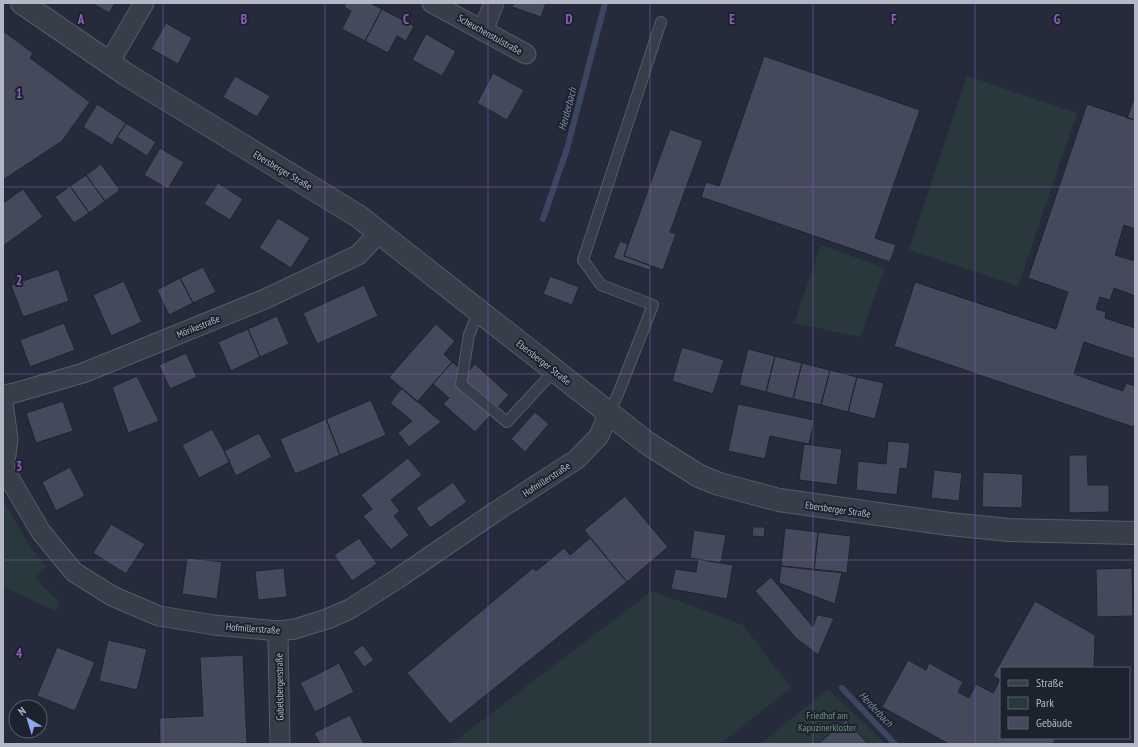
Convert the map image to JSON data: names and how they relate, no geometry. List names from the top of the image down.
{
  "streets": {
    "street": [
      "Scheuchenstulstraße",
      "Ebersberger Straße",
      "Mörikestraße",
      "Hofmillerstraße",
      "Gabelsbergerstraße"
    ]
  },
  "crossings": [
    ["Ebersberger Straße", "Mörikestraße"],
    ["Ebersberger Straße", "Hofmillerstraße"],
    ["Hofmillerstraße", "Gabelsbergerstraße"]
  ],
  "water": ["Herderbach"],
  "parks": ["Friedhof am Kapuzinerkloster"],
  "legend": ["Straße", "Park", "Gebäude"],
  "north": "top left",
  "grid": {
    "columns": [
      "A",
      "B",
      "C",
      "D",
      "E",
      "F",
      "G"
    ],
    "rows": [
      "1",
      "2",
      "3",
      "4"
    ]
  }
}
